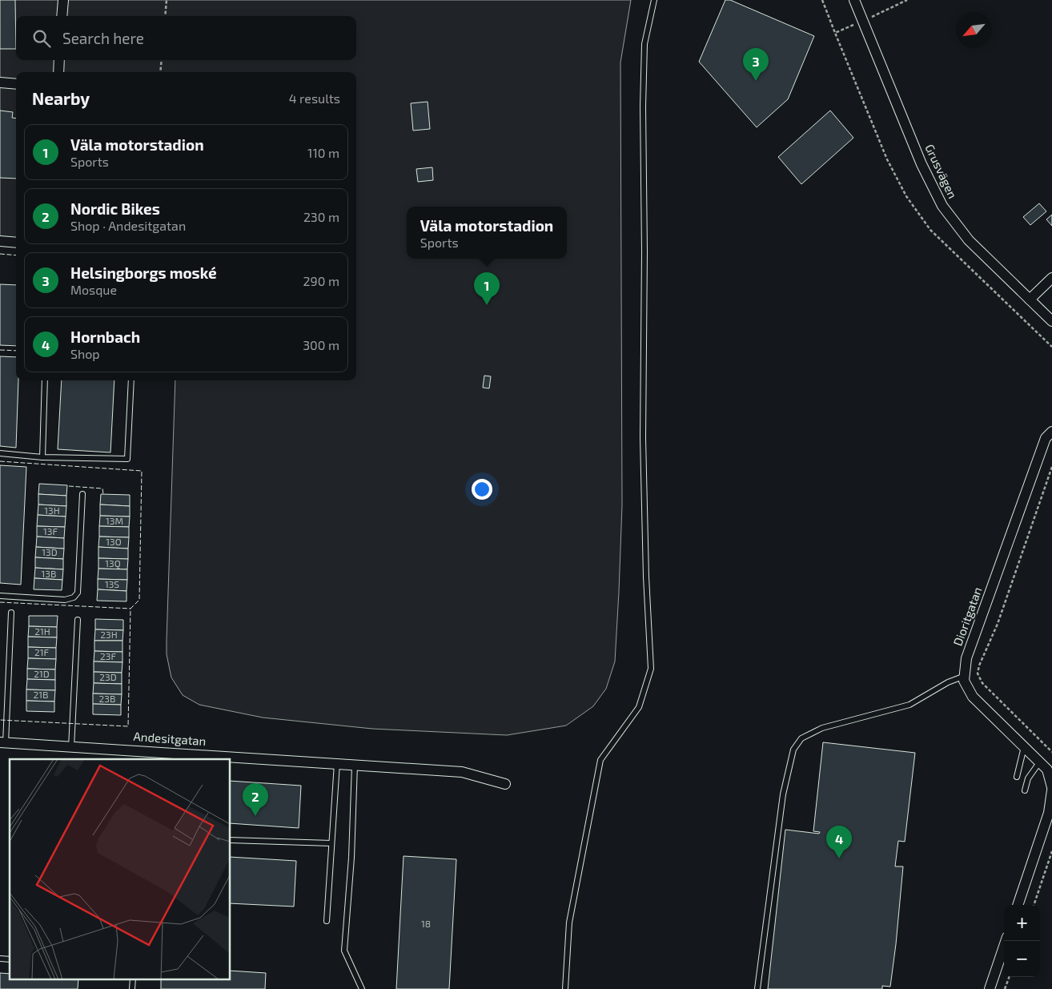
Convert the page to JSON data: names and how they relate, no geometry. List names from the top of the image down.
{
  "streets": {
    "street": ["Grusvägen", "Dioritgatan", "Andesitgatan"]
  },
  "house_numbers": [
    "13H",
    "13M",
    "13F",
    "13O",
    "13D",
    "13Q",
    "13B",
    "13S",
    "21H",
    "23H",
    "21F",
    "23F",
    "21D",
    "23D",
    "21B",
    "23B",
    "18"
  ],
  "north": "bottom left",
  "page": {
    "search": "Search here",
    "pins": [
      "3",
      "1",
      "2",
      "4"
    ],
    "heading": ["Nearby", "4 results"],
    "list": [
      {
        "mark": "1",
        "name": "Väla motorstadion",
        "note": "Sports",
        "value": "110 m"
      },
      {
        "mark": "2",
        "name": "Nordic Bikes",
        "note": "Shop · Andesitgatan",
        "value": "230 m"
      },
      {
        "mark": "3",
        "name": "Helsingborgs moské",
        "note": "Mosque",
        "value": "290 m"
      },
      {
        "mark": "4",
        "name": "Hornbach",
        "note": "Shop",
        "value": "300 m"
      }
    ],
    "popup": ["Väla motorstadion", "Sports"],
    "map_buttons": ["+", "−"]
  }
}
